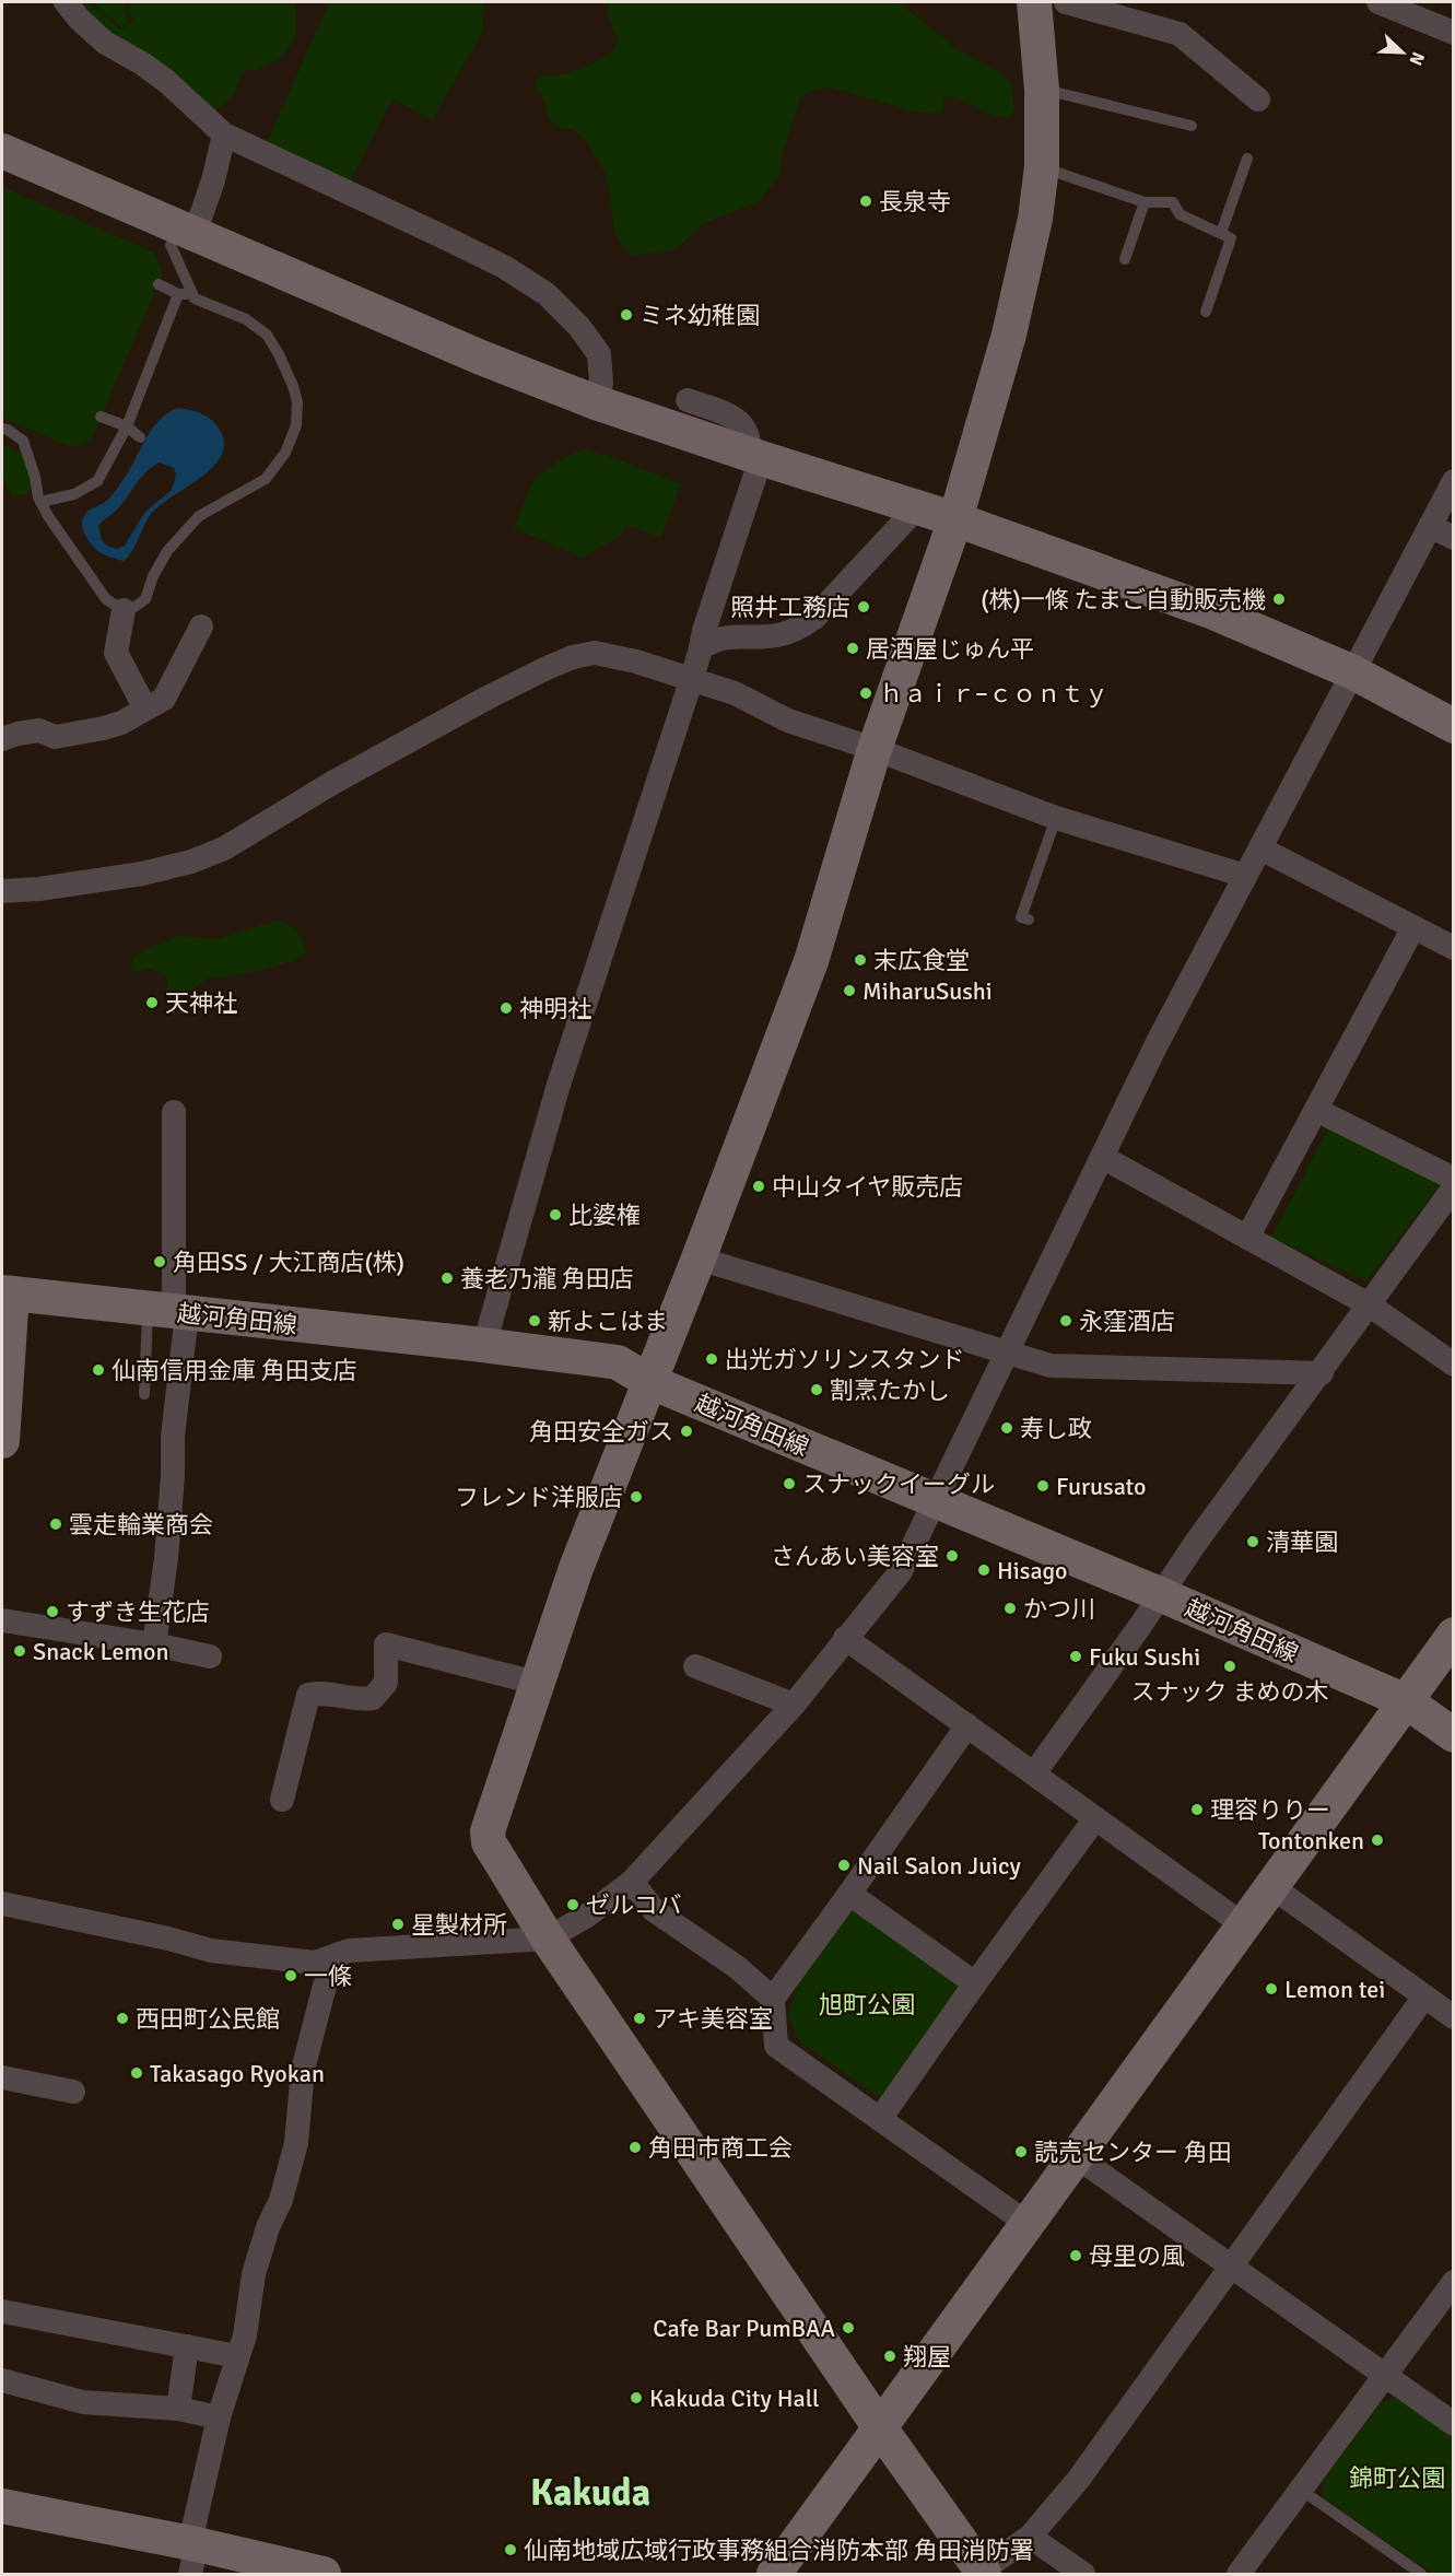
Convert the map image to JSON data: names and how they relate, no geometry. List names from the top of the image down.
{
  "streets": {
    "street": ["越河角田線"]
  },
  "districts": ["Kakuda"],
  "parks": ["旭町公園", "錦町公園"],
  "places": [
    "長泉寺",
    "ミネ幼稚園",
    "(株)一條 たまご自動販売機",
    "照井工務店",
    "居酒屋じゅん平",
    "ｈａｉｒ−ｃｏｎｔｙ",
    "末広食堂",
    "MiharuSushi",
    "天神社",
    "神明社",
    "中山タイヤ販売店",
    "比婆権",
    "角田SS / 大江商店(株)",
    "養老乃瀧 角田店",
    "新よこはま",
    "永窪酒店",
    "出光ガソリンスタンド",
    "仙南信用金庫 角田支店",
    "割烹たかし",
    "寿し政",
    "角田安全ガス",
    "スナックイーグル",
    "Furusato",
    "フレンド洋服店",
    "雲走輪業商会",
    "清華園",
    "さんあい美容室",
    "Hisago",
    "かつ川",
    "すずき生花店",
    "Snack Lemon",
    "Fuku Sushi",
    "スナック まめの木",
    "理容りりー",
    "Tontonken",
    "Nail Salon Juicy",
    "ゼルコバ",
    "星製材所",
    "一條",
    "Lemon tei",
    "西田町公民館",
    "アキ美容室",
    "Takasago Ryokan",
    "角田市商工会",
    "読売センター 角田",
    "母里の風",
    "Cafe Bar PumBAA",
    "翔屋",
    "Kakuda City Hall",
    "仙南地域広域行政事務組合消防本部 角田消防署"
  ],
  "north": "bottom right"
}
